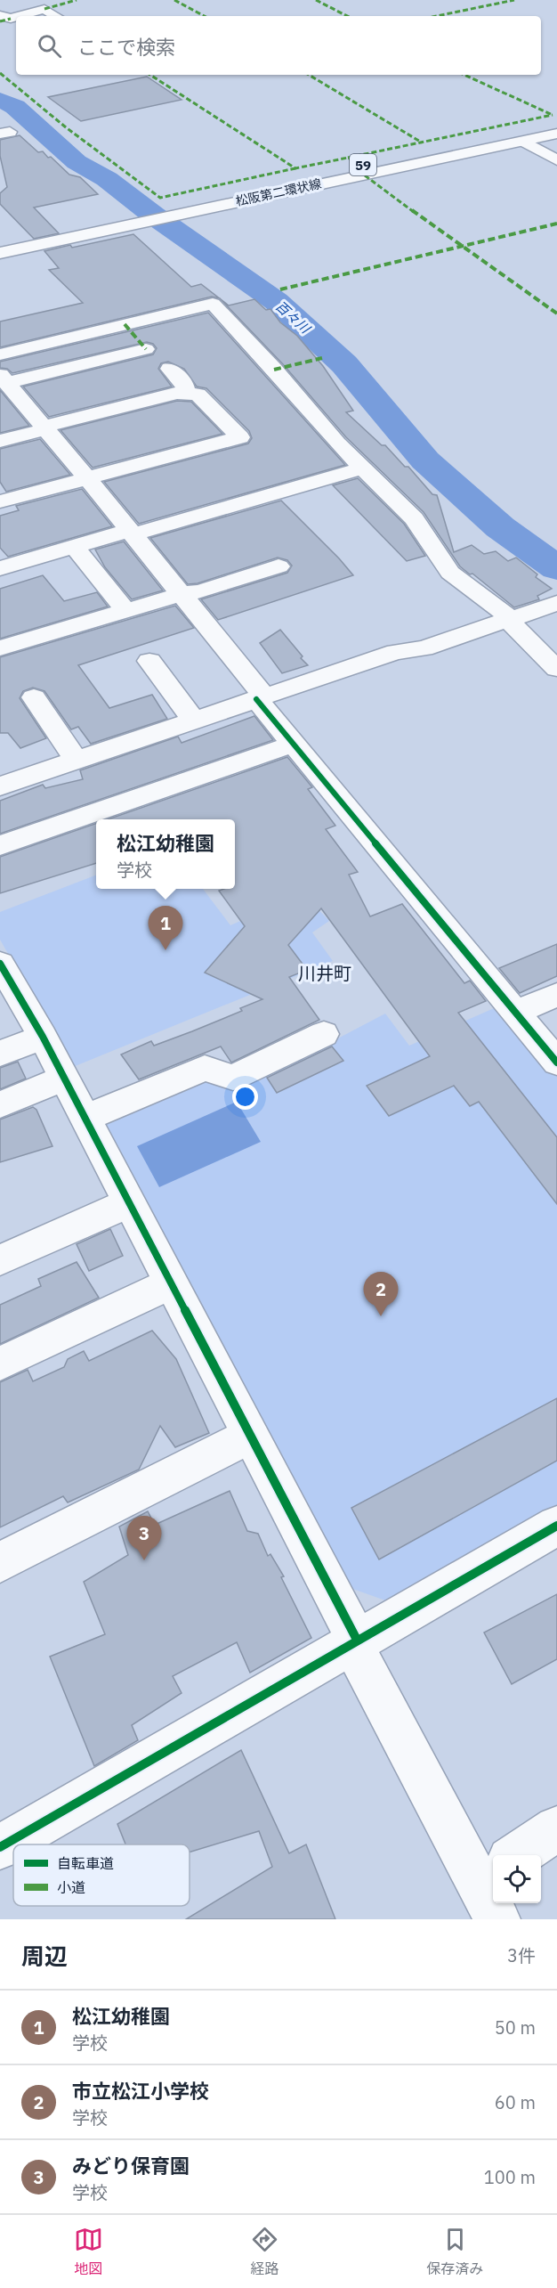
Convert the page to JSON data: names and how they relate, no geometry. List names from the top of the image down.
{
  "streets": {
    "street": ["59", "松阪第二環状線"]
  },
  "districts": ["川井町"],
  "water": ["百々川"],
  "legend": ["自転車道", "小道"],
  "page": {
    "search": "ここで検索",
    "popup": ["松江幼稚園", "学校"],
    "pins": ["1", "2", "3"],
    "heading": ["周辺", "3件"],
    "list": [
      {
        "mark": "1",
        "name": "松江幼稚園",
        "note": "学校",
        "value": "50 m"
      },
      {
        "mark": "2",
        "name": "市立松江小学校",
        "note": "学校",
        "value": "60 m"
      },
      {
        "mark": "3",
        "name": "みどり保育園",
        "note": "学校",
        "value": "100 m"
      }
    ],
    "nav": ["地図", "経路", "保存済み"]
  }
}
